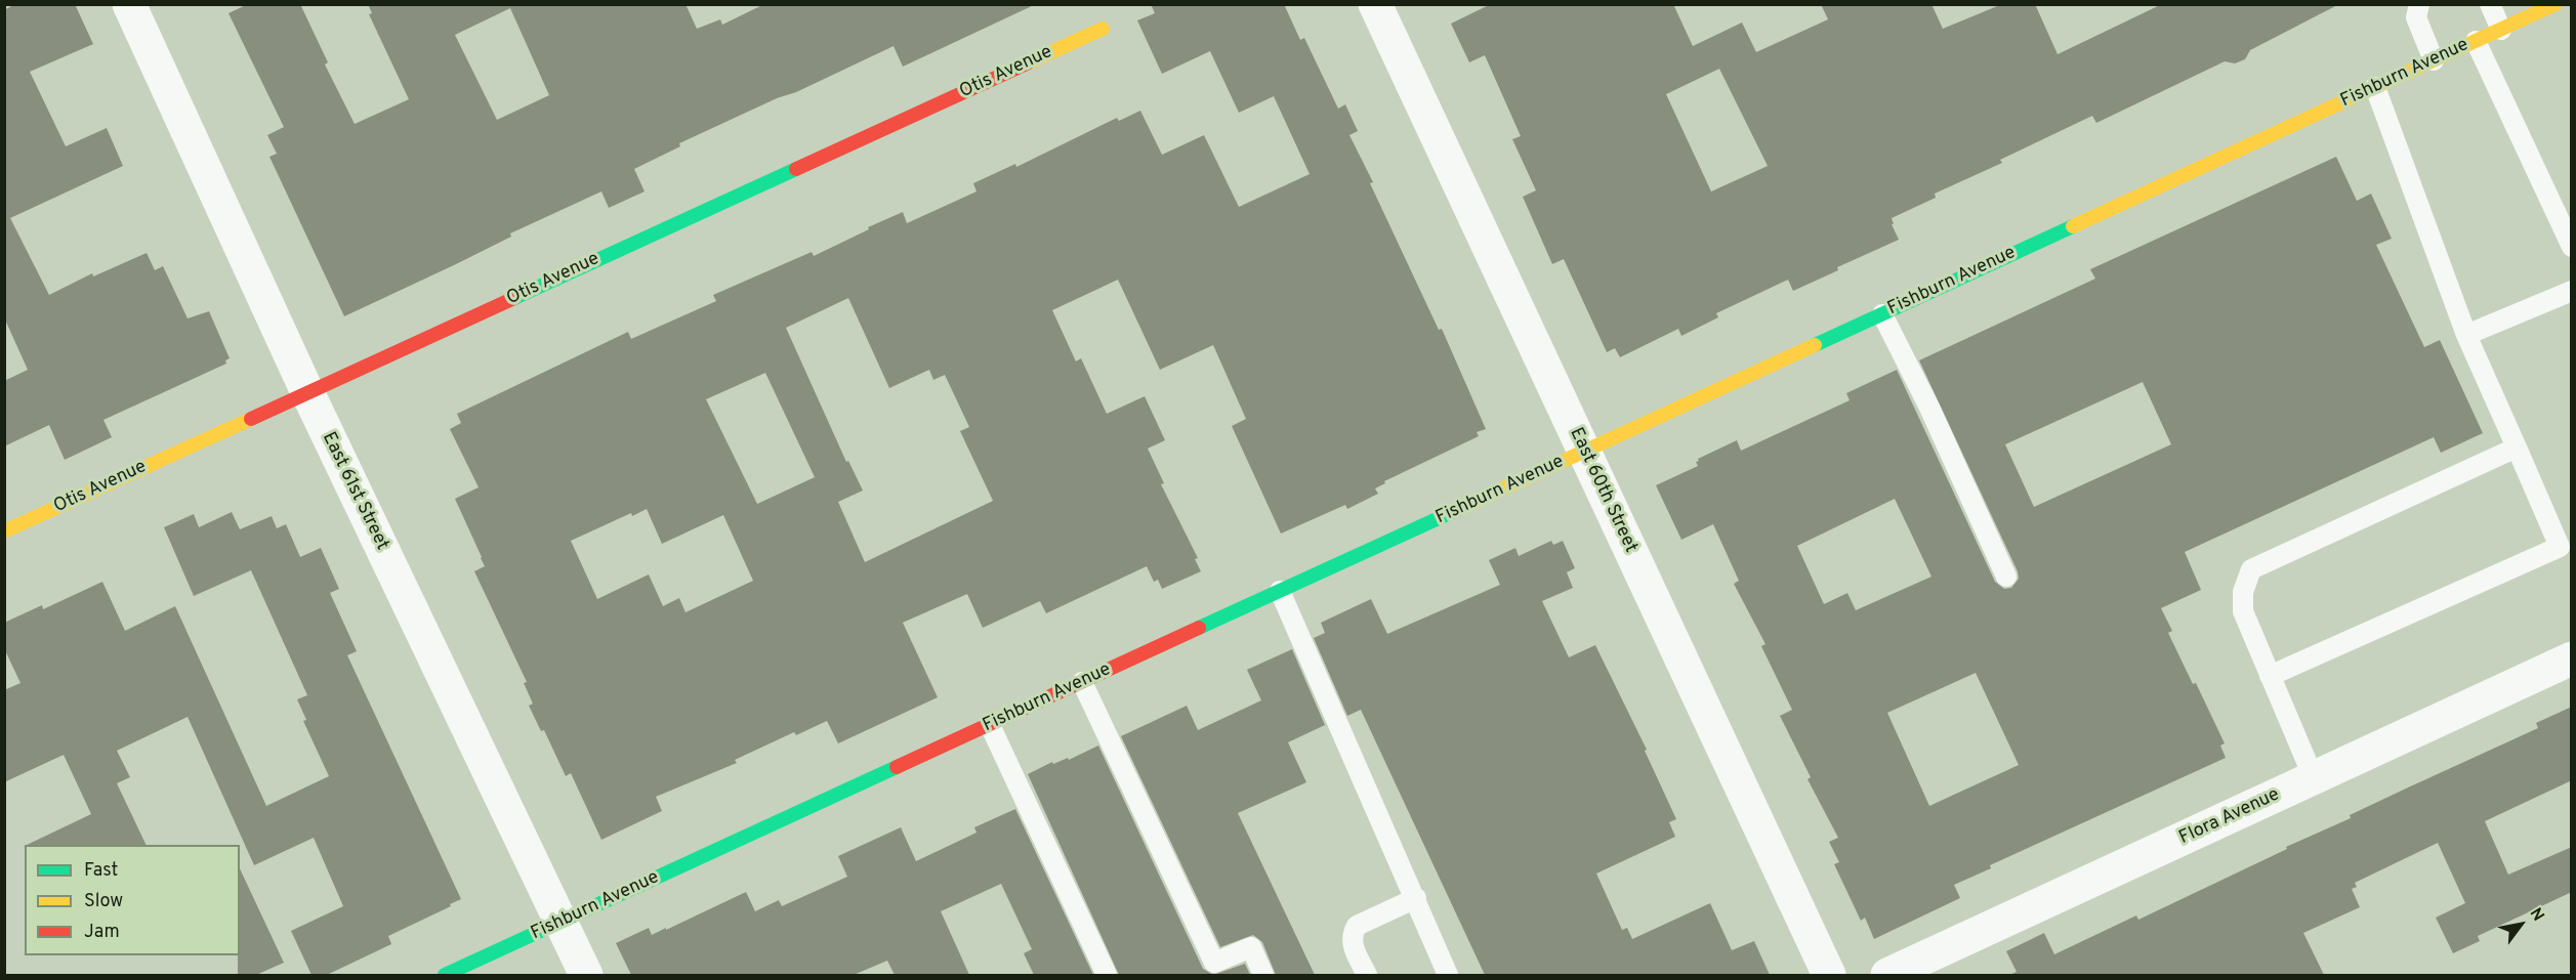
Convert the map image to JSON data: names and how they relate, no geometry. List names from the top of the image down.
{
  "streets": {
    "street": [
      "Otis Avenue",
      "Fishburn Avenue",
      "East 60th Street",
      "East 61st Street",
      "Flora Avenue"
    ]
  },
  "crossings": [
    ["Otis Avenue", "East 61st Street"],
    ["Fishburn Avenue", "East 60th Street"],
    ["Fishburn Avenue", "East 61st Street"]
  ],
  "legend": ["Fast", "Slow", "Jam"],
  "north": "top right"
}
